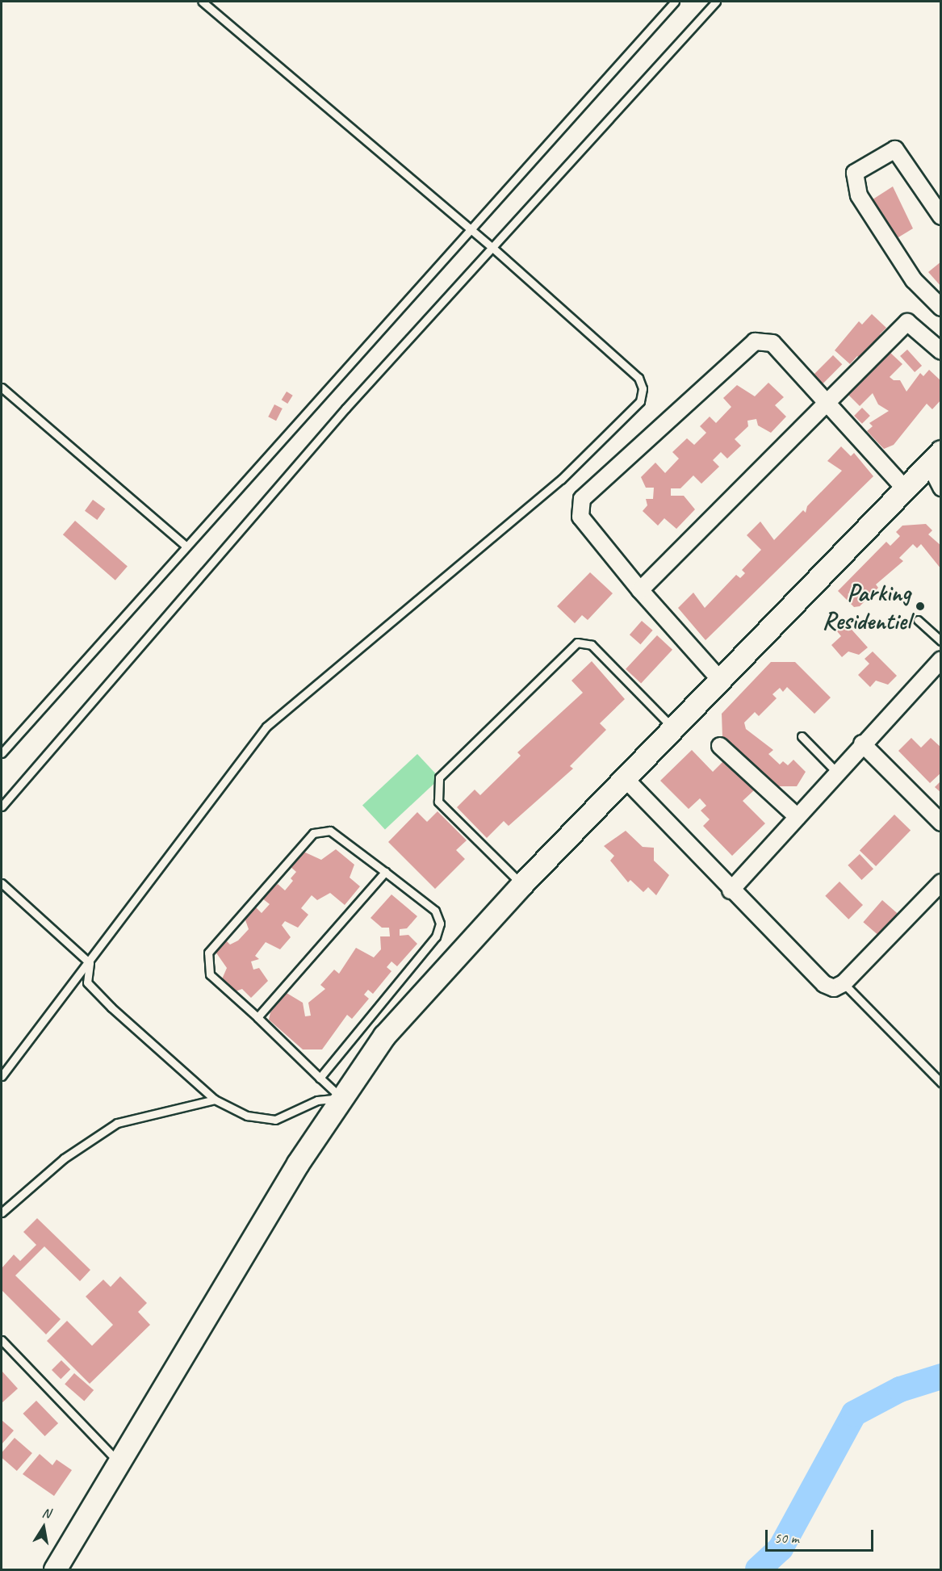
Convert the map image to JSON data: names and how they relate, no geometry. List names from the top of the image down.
{
  "places": ["Parking Residentiel"],
  "scale_bar": "50 m",
  "north": "top"
}
